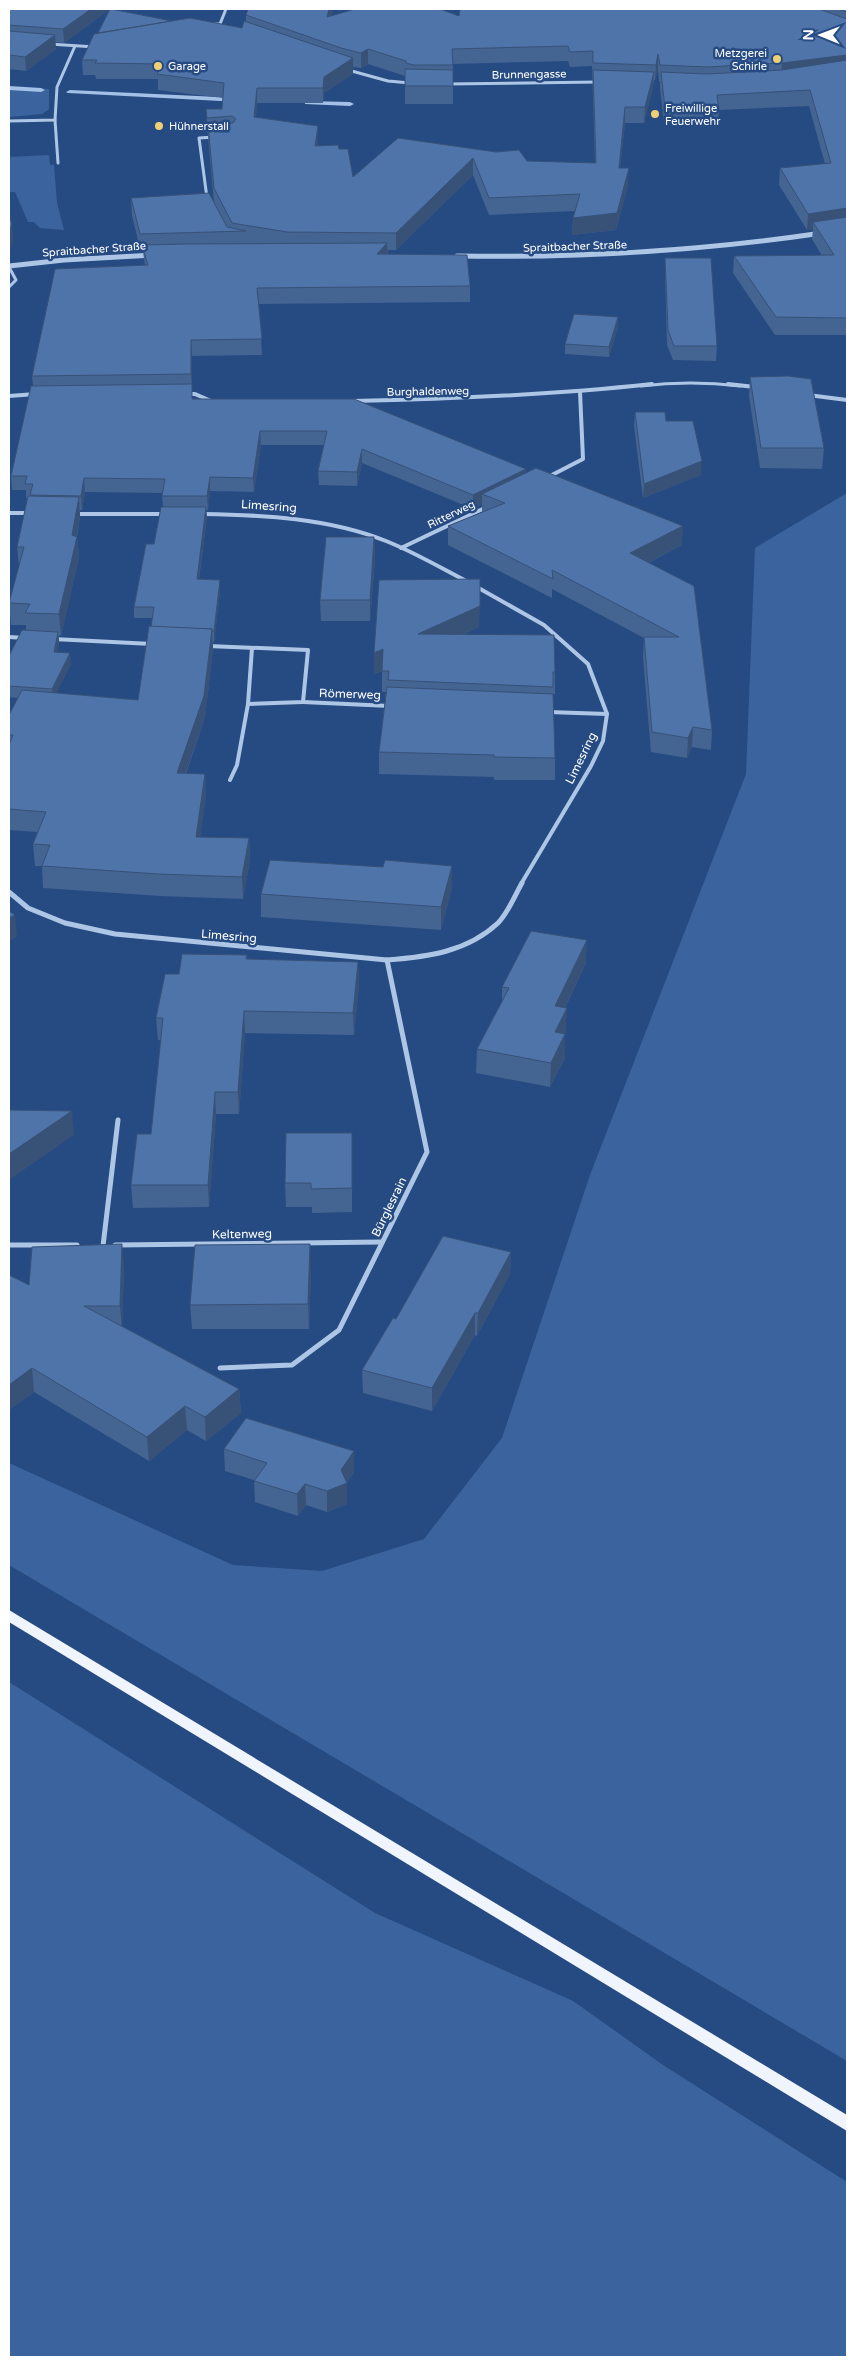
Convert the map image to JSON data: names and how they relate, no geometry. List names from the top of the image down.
{
  "streets": {
    "street": [
      "Brunnengasse",
      "Spraitbacher Straße",
      "Burghaldenweg",
      "Limesring",
      "Ritterweg",
      "Römerweg",
      "Bürglesrain",
      "Keltenweg"
    ]
  },
  "crossings": [
    ["Limesring", "Ritterweg"],
    ["Limesring", "Bürglesrain"],
    ["Bürglesrain", "Keltenweg"]
  ],
  "places": [
    "Metzgerei Schirle",
    "Garage",
    "Freiwillige Feuerwehr",
    "Hühnerstall"
  ],
  "north": "left"
}
